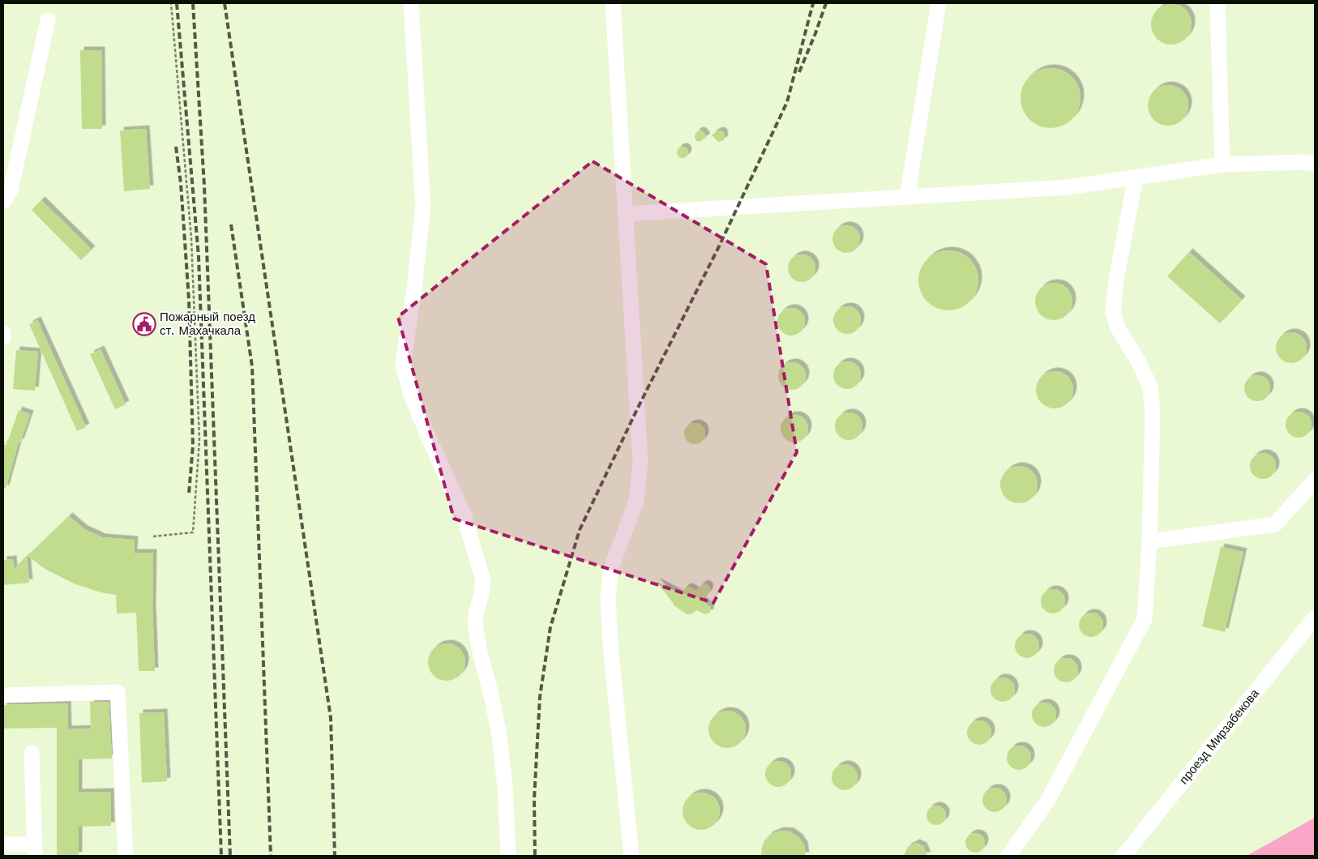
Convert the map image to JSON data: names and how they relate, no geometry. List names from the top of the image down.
{
  "streets": {
    "street": ["проезд Мирзабекова"]
  },
  "places": {
    "public building": ["Пожарный поезд ст. Махачкала"]
  }
}
